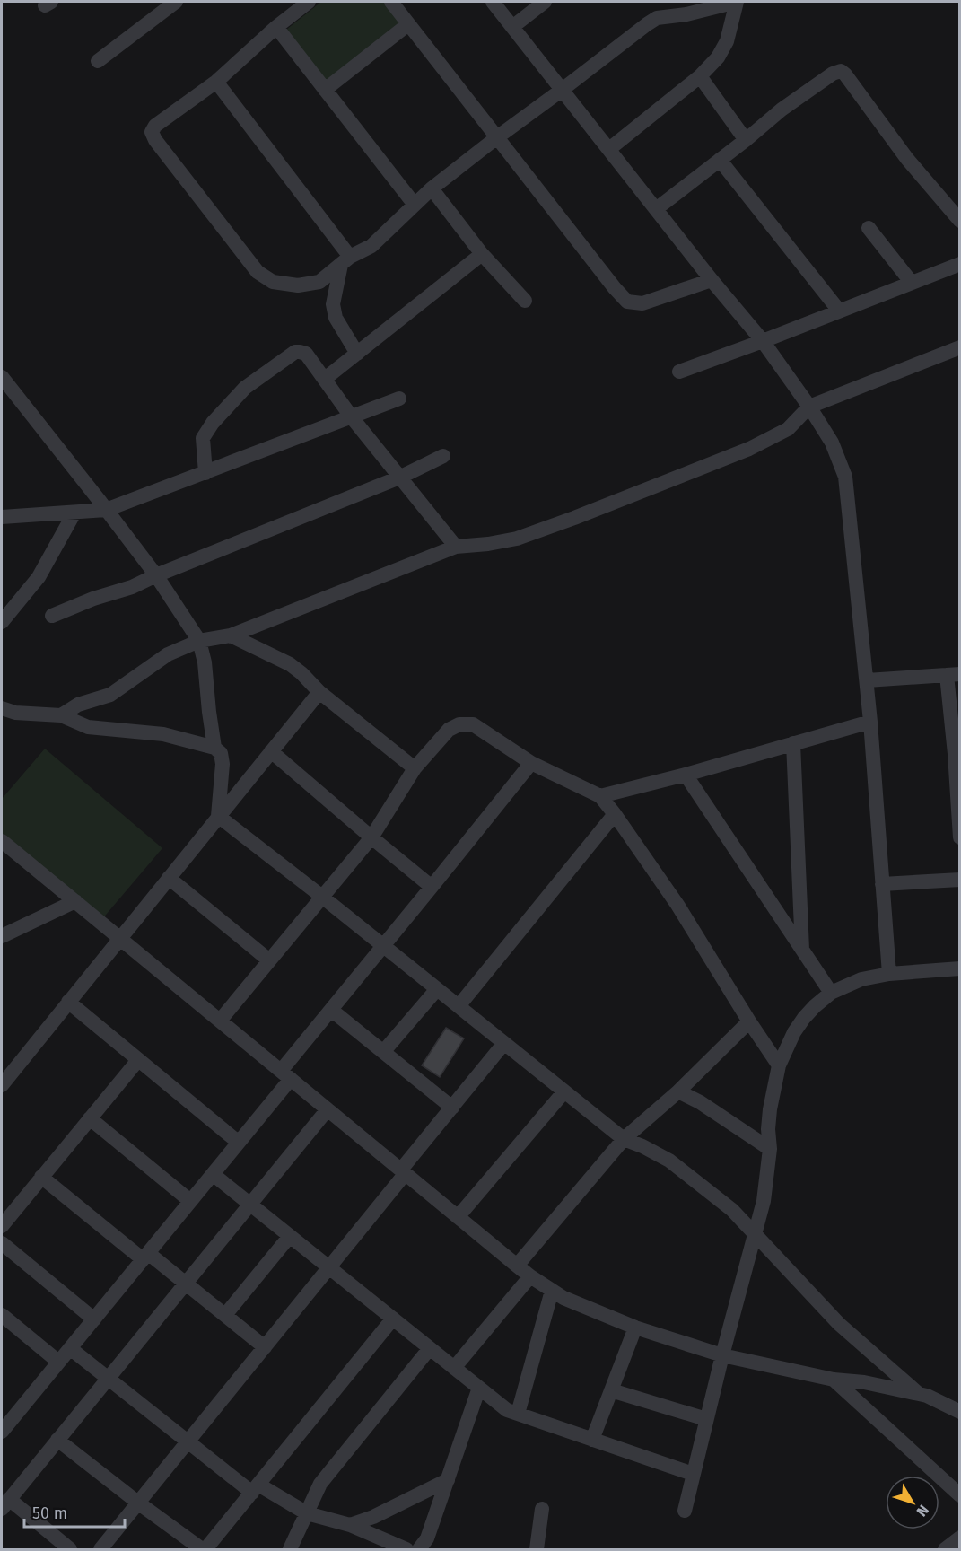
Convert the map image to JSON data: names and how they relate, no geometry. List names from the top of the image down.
{
  "scale_bar": "50 m",
  "north": "bottom right"
}
